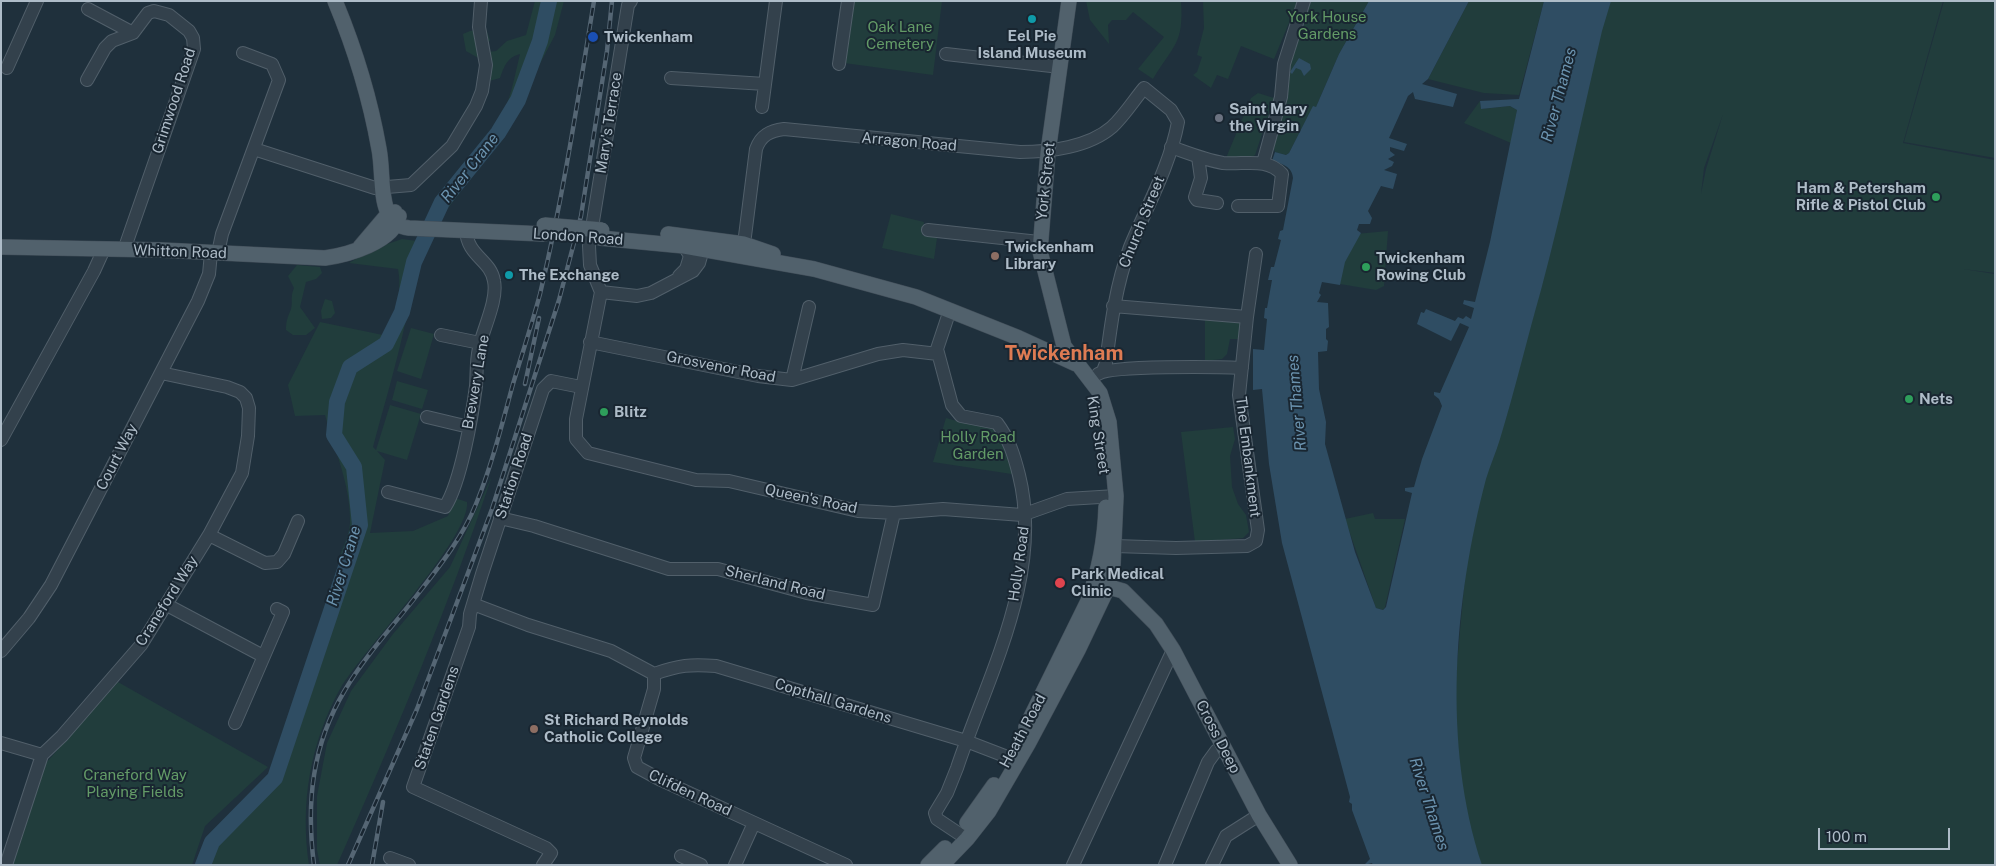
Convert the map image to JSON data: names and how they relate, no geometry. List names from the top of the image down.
{
  "streets": {
    "main road": [
      "York Street",
      "London Road",
      "Whitton Road",
      "King Street",
      "Heath Road",
      "Cross Deep"
    ],
    "street": [
      "Grimwood Road",
      "Mary's Terrace",
      "Arragon Road",
      "Church Street",
      "Grosvenor Road",
      "Brewery Lane",
      "Court Way",
      "The Embankment",
      "Station Road",
      "Queen's Road",
      "Holly Road",
      "Sherland Road",
      "Craneford Way",
      "Copthall Gardens",
      "Staten Gardens",
      "Clifden Road"
    ]
  },
  "crossings": [
    ["Grimwood Road", "Whitton Road"],
    ["Mary's Terrace", "London Road"],
    ["Mary's Terrace", "Queen's Road"],
    ["Arragon Road", "York Street"],
    ["Arragon Road", "Church Street"],
    ["Arragon Road", "London Road"],
    ["York Street", "London Road"],
    ["London Road", "Whitton Road"],
    ["London Road", "Brewery Lane"],
    ["London Road", "King Street"],
    ["London Road", "Holly Road"],
    ["Whitton Road", "Court Way"],
    ["Grosvenor Road", "Queen's Road"],
    ["Grosvenor Road", "Holly Road"],
    ["King Street", "The Embankment"],
    ["King Street", "Queen's Road"],
    ["King Street", "Heath Road"],
    ["King Street", "Cross Deep"],
    ["Court Way", "Craneford Way"],
    ["Station Road", "Queen's Road"],
    ["Station Road", "Sherland Road"],
    ["Station Road", "Staten Gardens"],
    ["Queen's Road", "Holly Road"],
    ["Queen's Road", "Sherland Road"],
    ["Holly Road", "Copthall Gardens"],
    ["Holly Road", "Heath Road"],
    ["Copthall Gardens", "Heath Road"],
    ["Copthall Gardens", "Clifden Road"],
    ["Heath Road", "Cross Deep"]
  ],
  "districts": ["Twickenham"],
  "water": ["River Thames", "River Crane"],
  "parks": [
    "York House Gardens",
    "Oak Lane Cemetery",
    "Holly Road Garden",
    "Craneford Way Playing Fields"
  ],
  "places": [
    "Eel Pie Island Museum",
    "Twickenham",
    "Saint Mary the Virgin",
    "Ham & Petersham Rifle & Pistol Club",
    "Twickenham Library",
    "Twickenham Rowing Club",
    "The Exchange",
    "Nets",
    "Blitz",
    "Park Medical Clinic",
    "St Richard Reynolds Catholic College"
  ],
  "scale_bar": "100 m"
}
